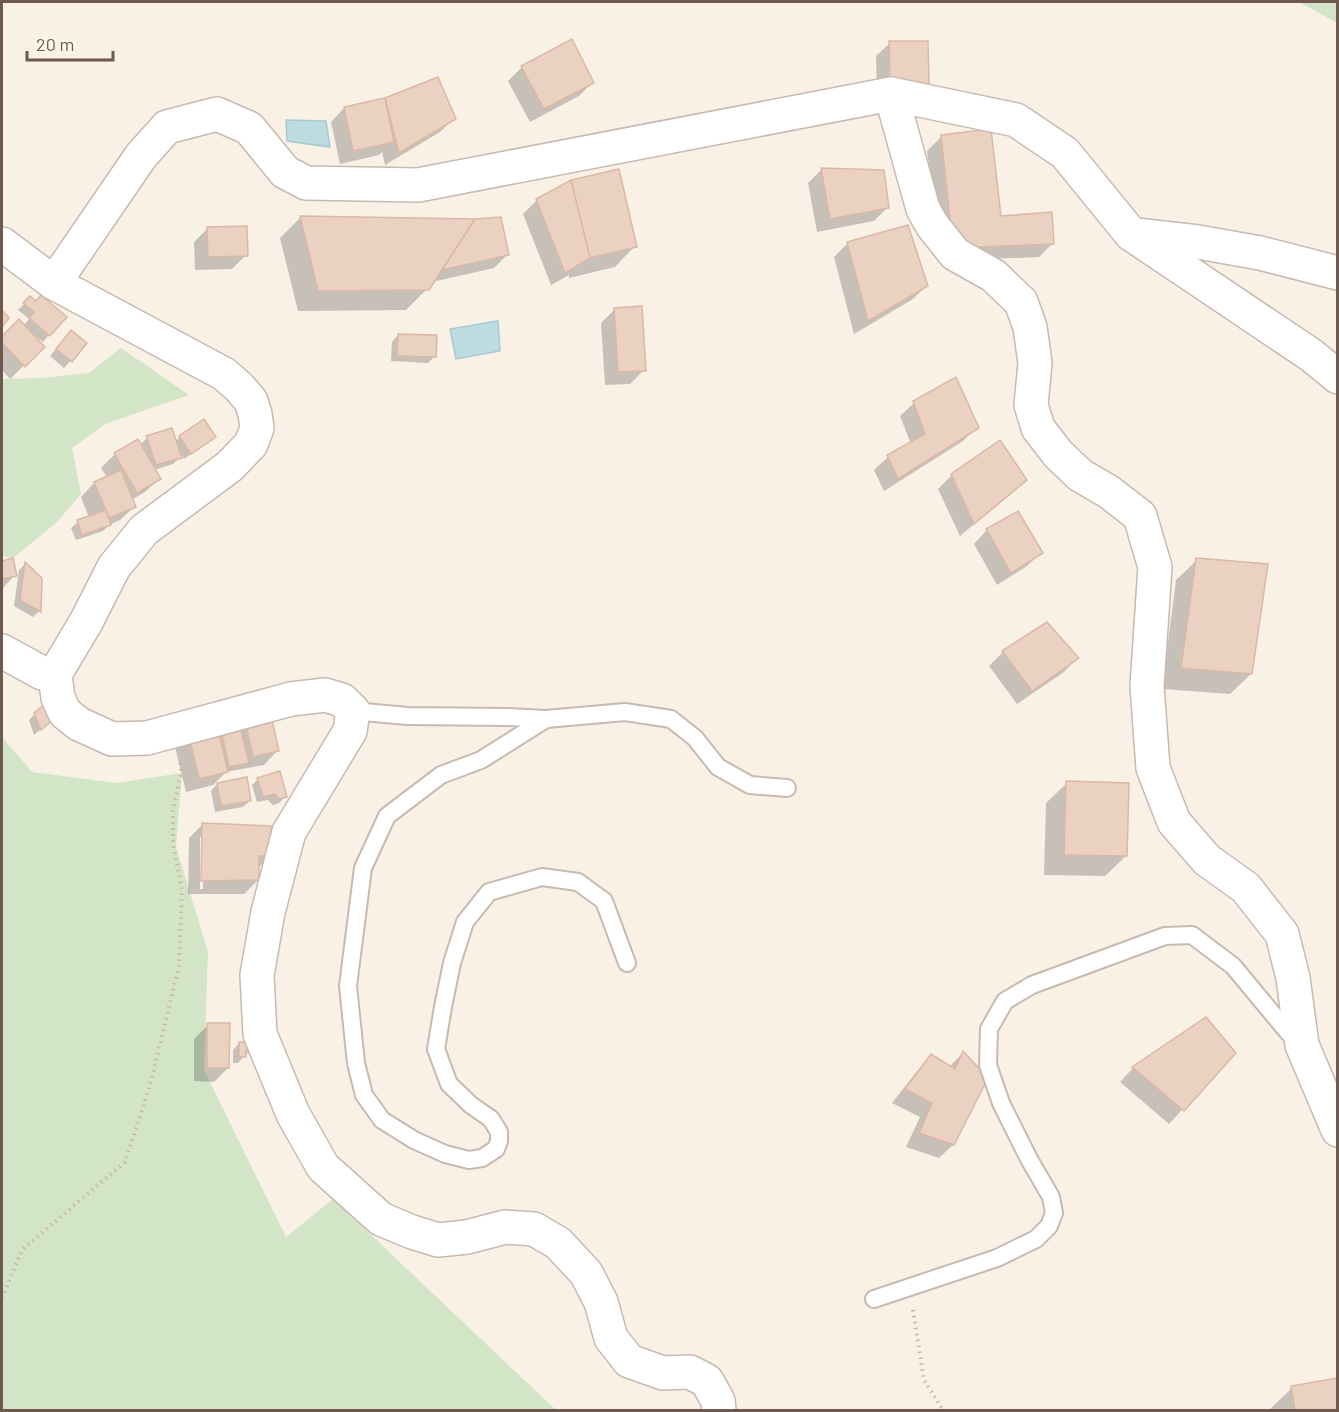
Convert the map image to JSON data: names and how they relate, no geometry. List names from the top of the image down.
{
  "scale_bar": "20 m"
}
